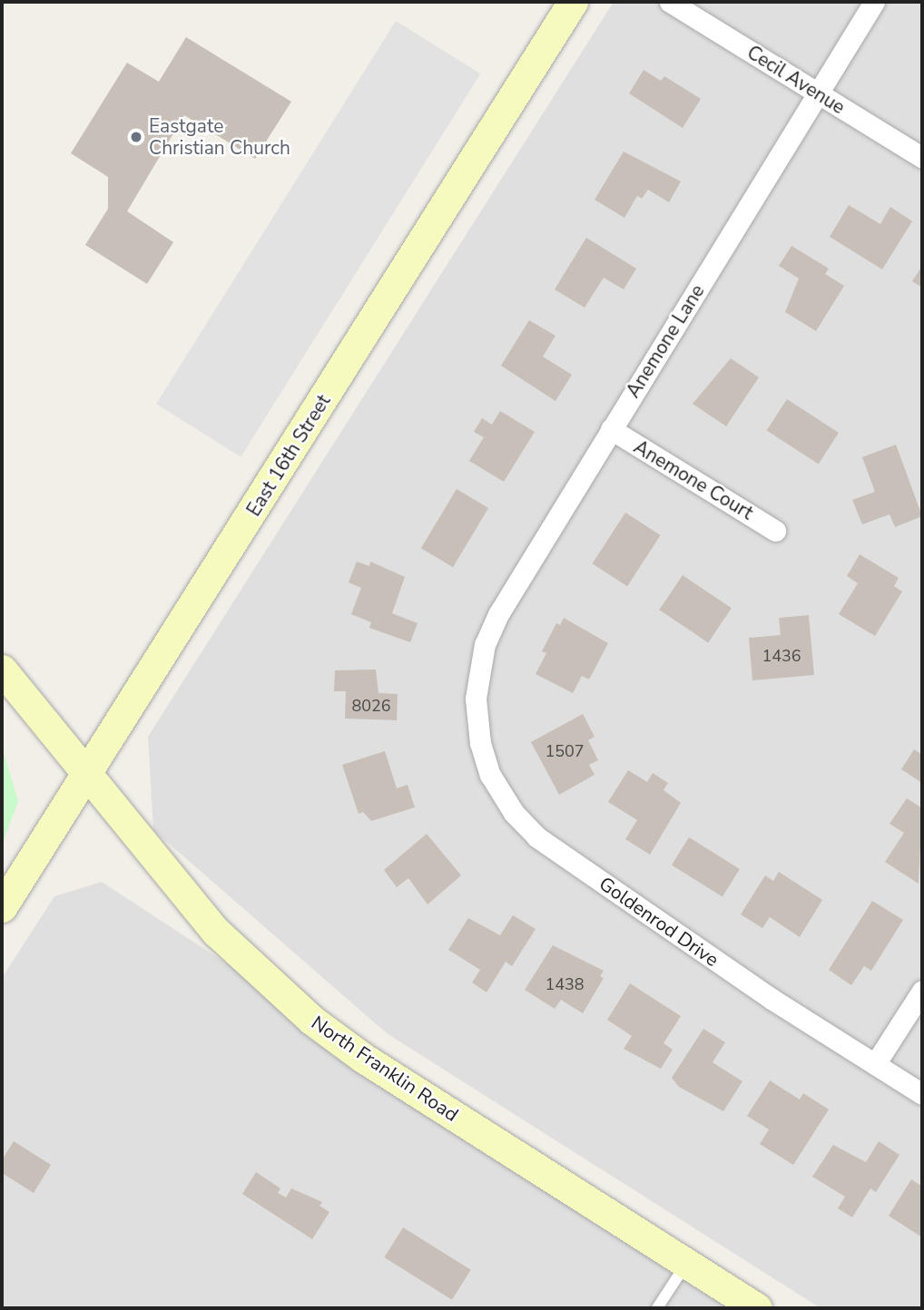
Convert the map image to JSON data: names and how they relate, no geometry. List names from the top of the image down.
{
  "streets": {
    "street": [
      "Cecil Avenue",
      "Anemone Lane",
      "East 16th Street",
      "Anemone Court",
      "Goldenrod Drive",
      "North Franklin Road"
    ]
  },
  "crossings": [
    ["Cecil Avenue", "Anemone Lane"],
    ["Anemone Lane", "Anemone Court"],
    ["Anemone Lane", "Goldenrod Drive"],
    ["East 16th Street", "North Franklin Road"]
  ],
  "places": ["Eastgate Christian Church"],
  "house_numbers": [
    "1436",
    "8026",
    "1507",
    "1438"
  ]
}
